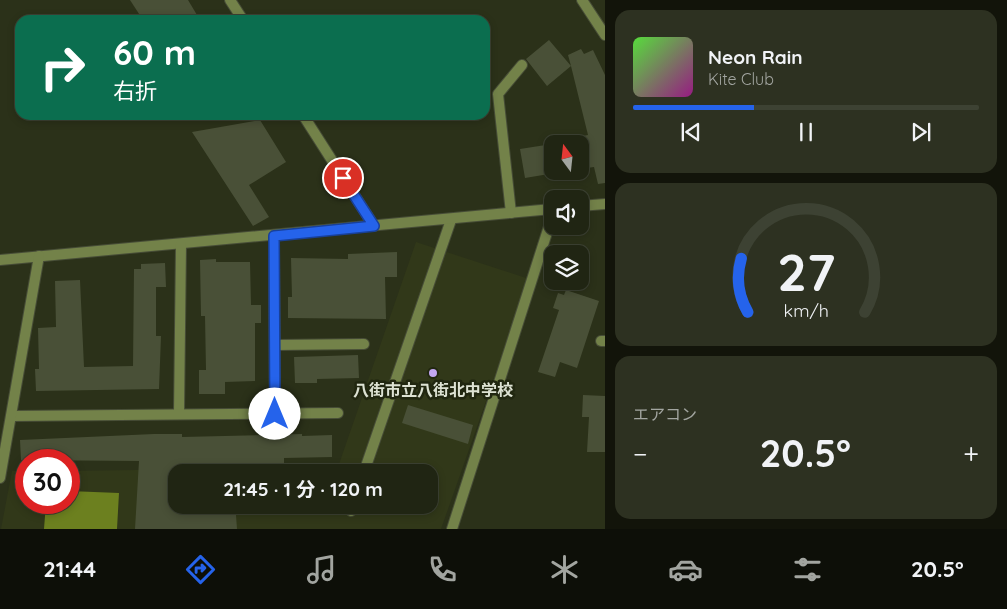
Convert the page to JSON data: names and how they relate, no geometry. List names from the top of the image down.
{
  "places": ["八街市立八街北中学校"],
  "north": "top",
  "page": {
    "turn": ["60 m", "右折"],
    "song": ["Neon Rain", "Kite Club"],
    "tile": "エアコン",
    "heat": ["−", "20.5°", "+"],
    "limit": "30",
    "trip": "21:45 · 1 分 · 120 m",
    "tabs": ["21:44", "20.5°"],
    "gauge": ["27", "km/h"]
  }
}
